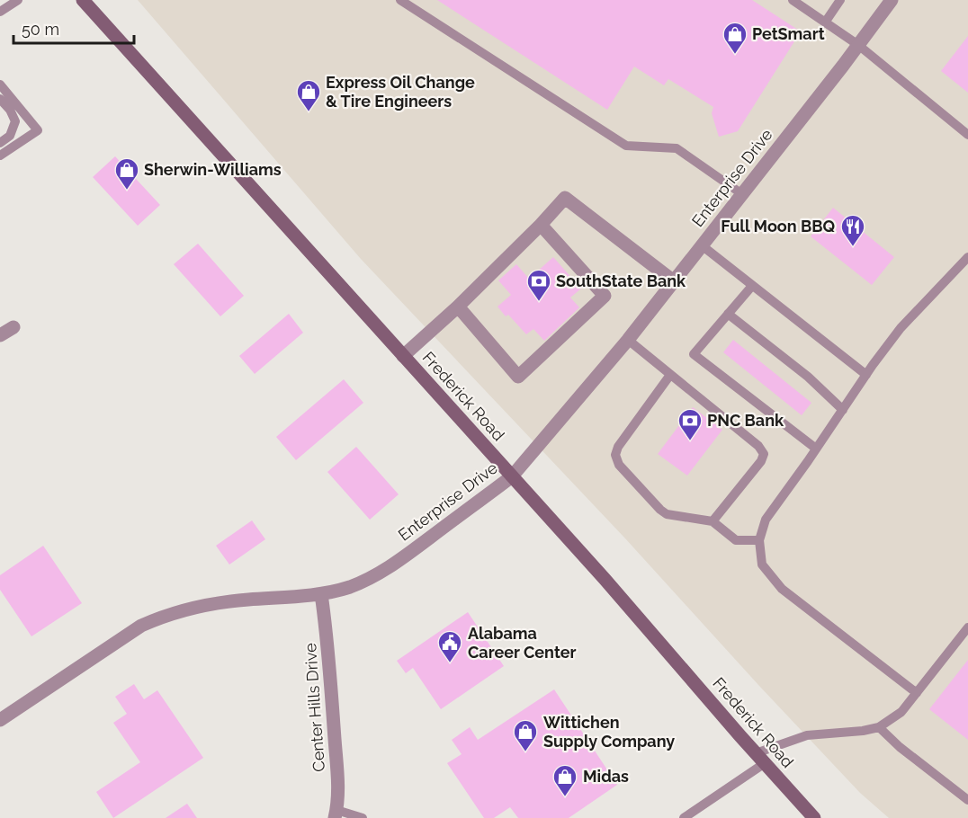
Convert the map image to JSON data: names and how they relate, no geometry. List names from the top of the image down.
{
  "streets": {
    "main road": ["Frederick Road"],
    "street": ["Enterprise Drive", "Center Hills Drive"]
  },
  "crossings": [
    ["Enterprise Drive", "Frederick Road"],
    ["Enterprise Drive", "Center Hills Drive"]
  ],
  "places": {
    "shop": [
      "PetSmart",
      "Express Oil Change & Tire Engineers",
      "Sherwin-Williams",
      "Wittichen Supply Company",
      "Midas"
    ],
    "restaurant": ["Full Moon BBQ"],
    "bank": ["SouthState Bank", "PNC Bank"],
    "public building": ["Alabama Career Center"]
  },
  "scale_bar": "50 m"
}
